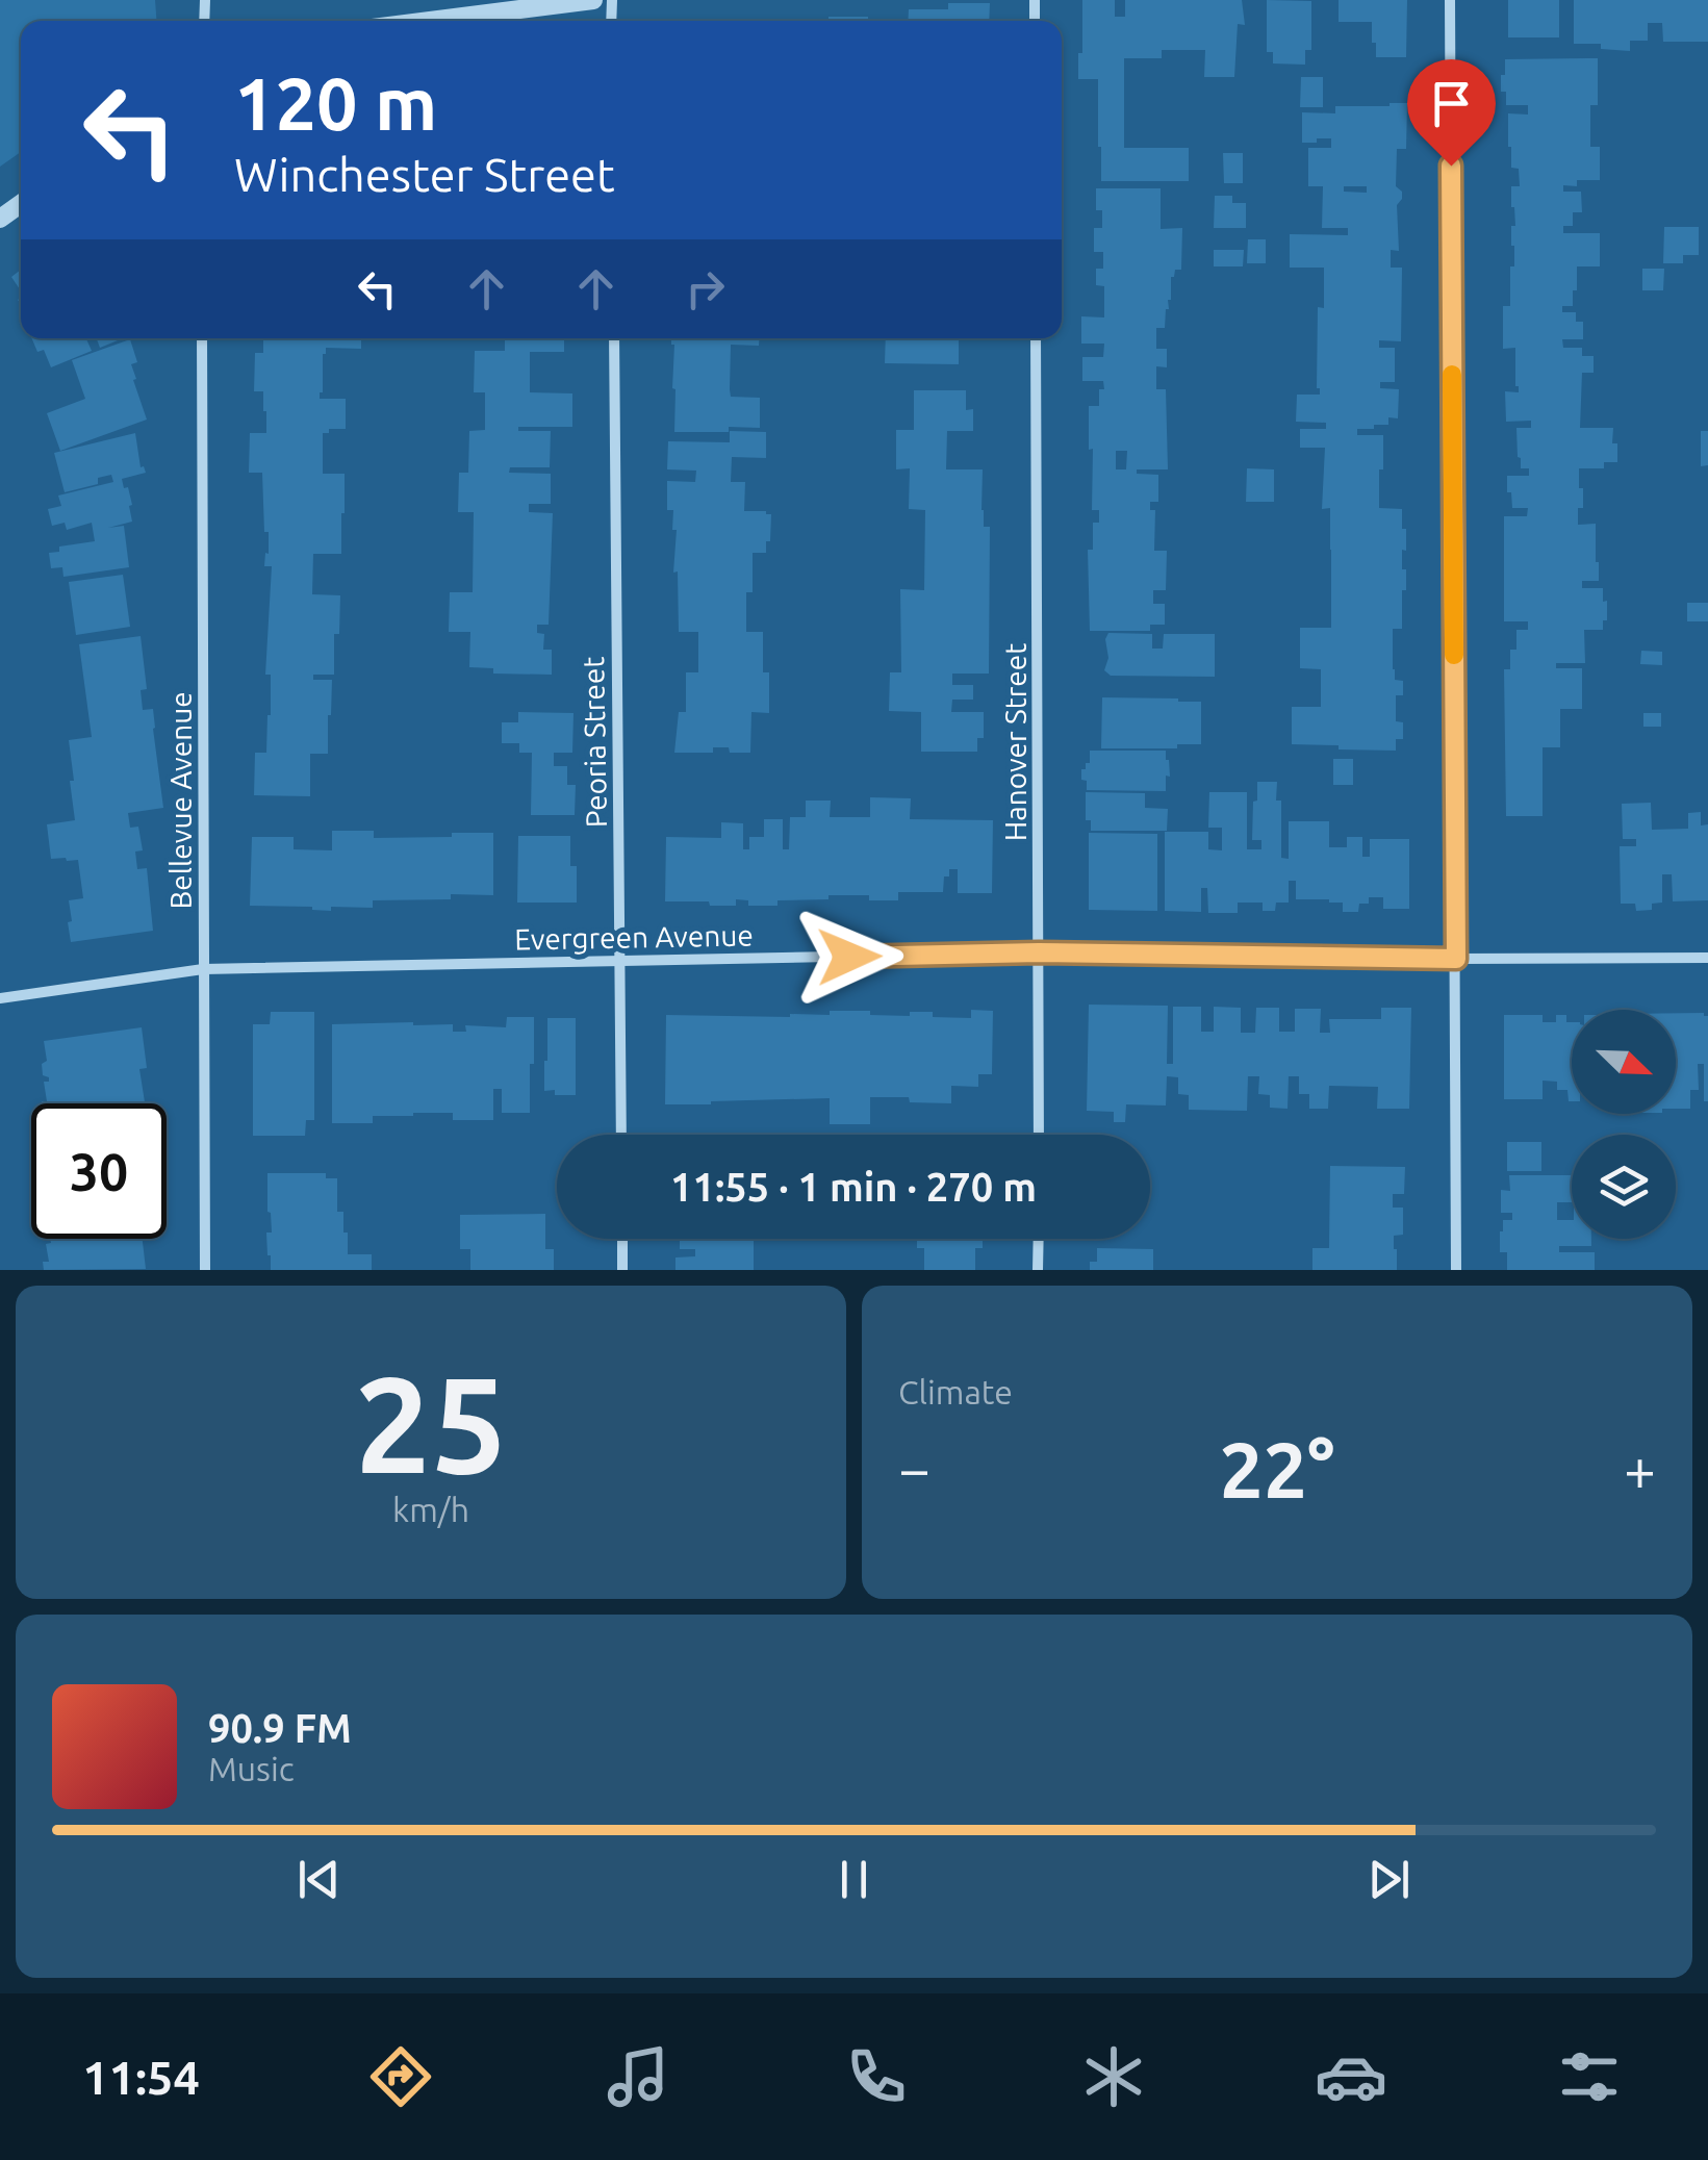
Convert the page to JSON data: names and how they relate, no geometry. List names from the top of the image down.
{
  "streets": {
    "street": [
      "Peoria Street",
      "Hanover Street",
      "Bellevue Avenue",
      "Evergreen Avenue"
    ]
  },
  "crossings": [
    ["Peoria Street", "Evergreen Avenue"],
    ["Hanover Street", "Evergreen Avenue"],
    ["Bellevue Avenue", "Evergreen Avenue"]
  ],
  "north": "bottom right",
  "page": {
    "turn": ["120 m", "Winchester Street"],
    "limit": "30",
    "trip": "11:55 · 1 min · 270 m",
    "tile": [
      ["25", "km/h"],
      "Climate"
    ],
    "heat": ["−", "22°", "+"],
    "song": ["90.9 FM", "Music"],
    "tabs": "11:54"
  }
}
